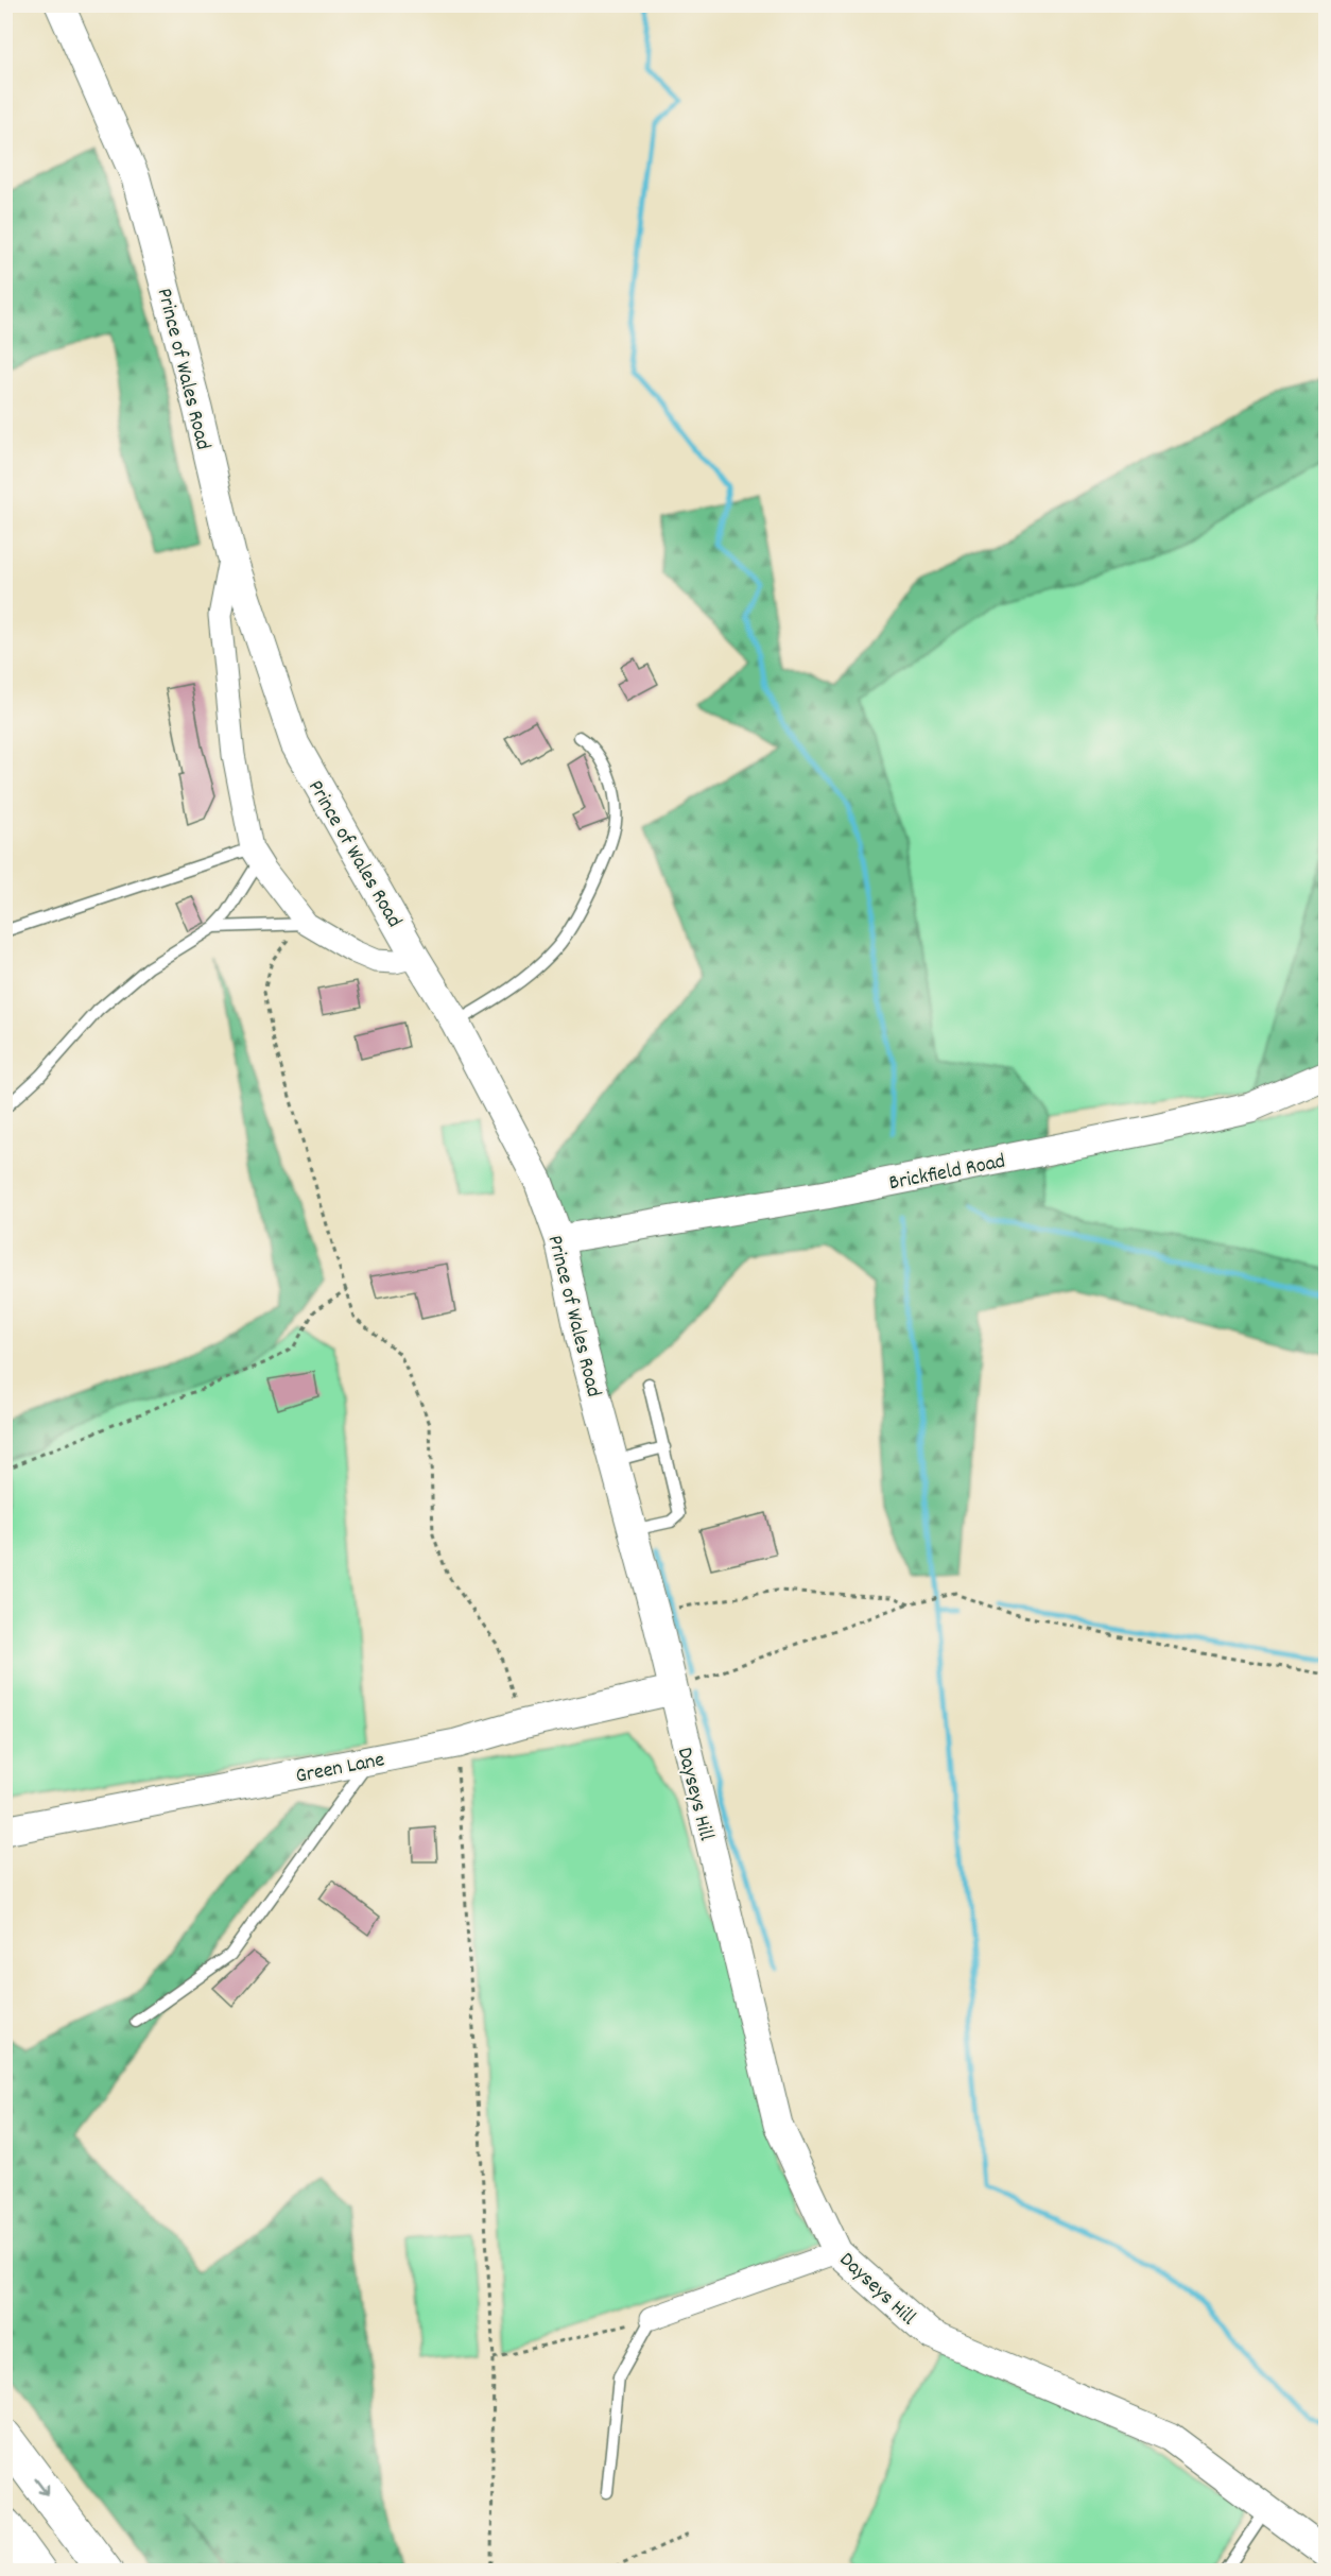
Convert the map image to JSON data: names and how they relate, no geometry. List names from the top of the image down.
{
  "streets": {
    "street": [
      "Prince of Wales Road",
      "Brickfield Road",
      "Green Lane",
      "Dayseys Hill"
    ]
  },
  "crossings": [
    ["Prince of Wales Road", "Brickfield Road"],
    ["Prince of Wales Road", "Green Lane"],
    ["Prince of Wales Road", "Dayseys Hill"],
    ["Green Lane", "Dayseys Hill"]
  ]
}
